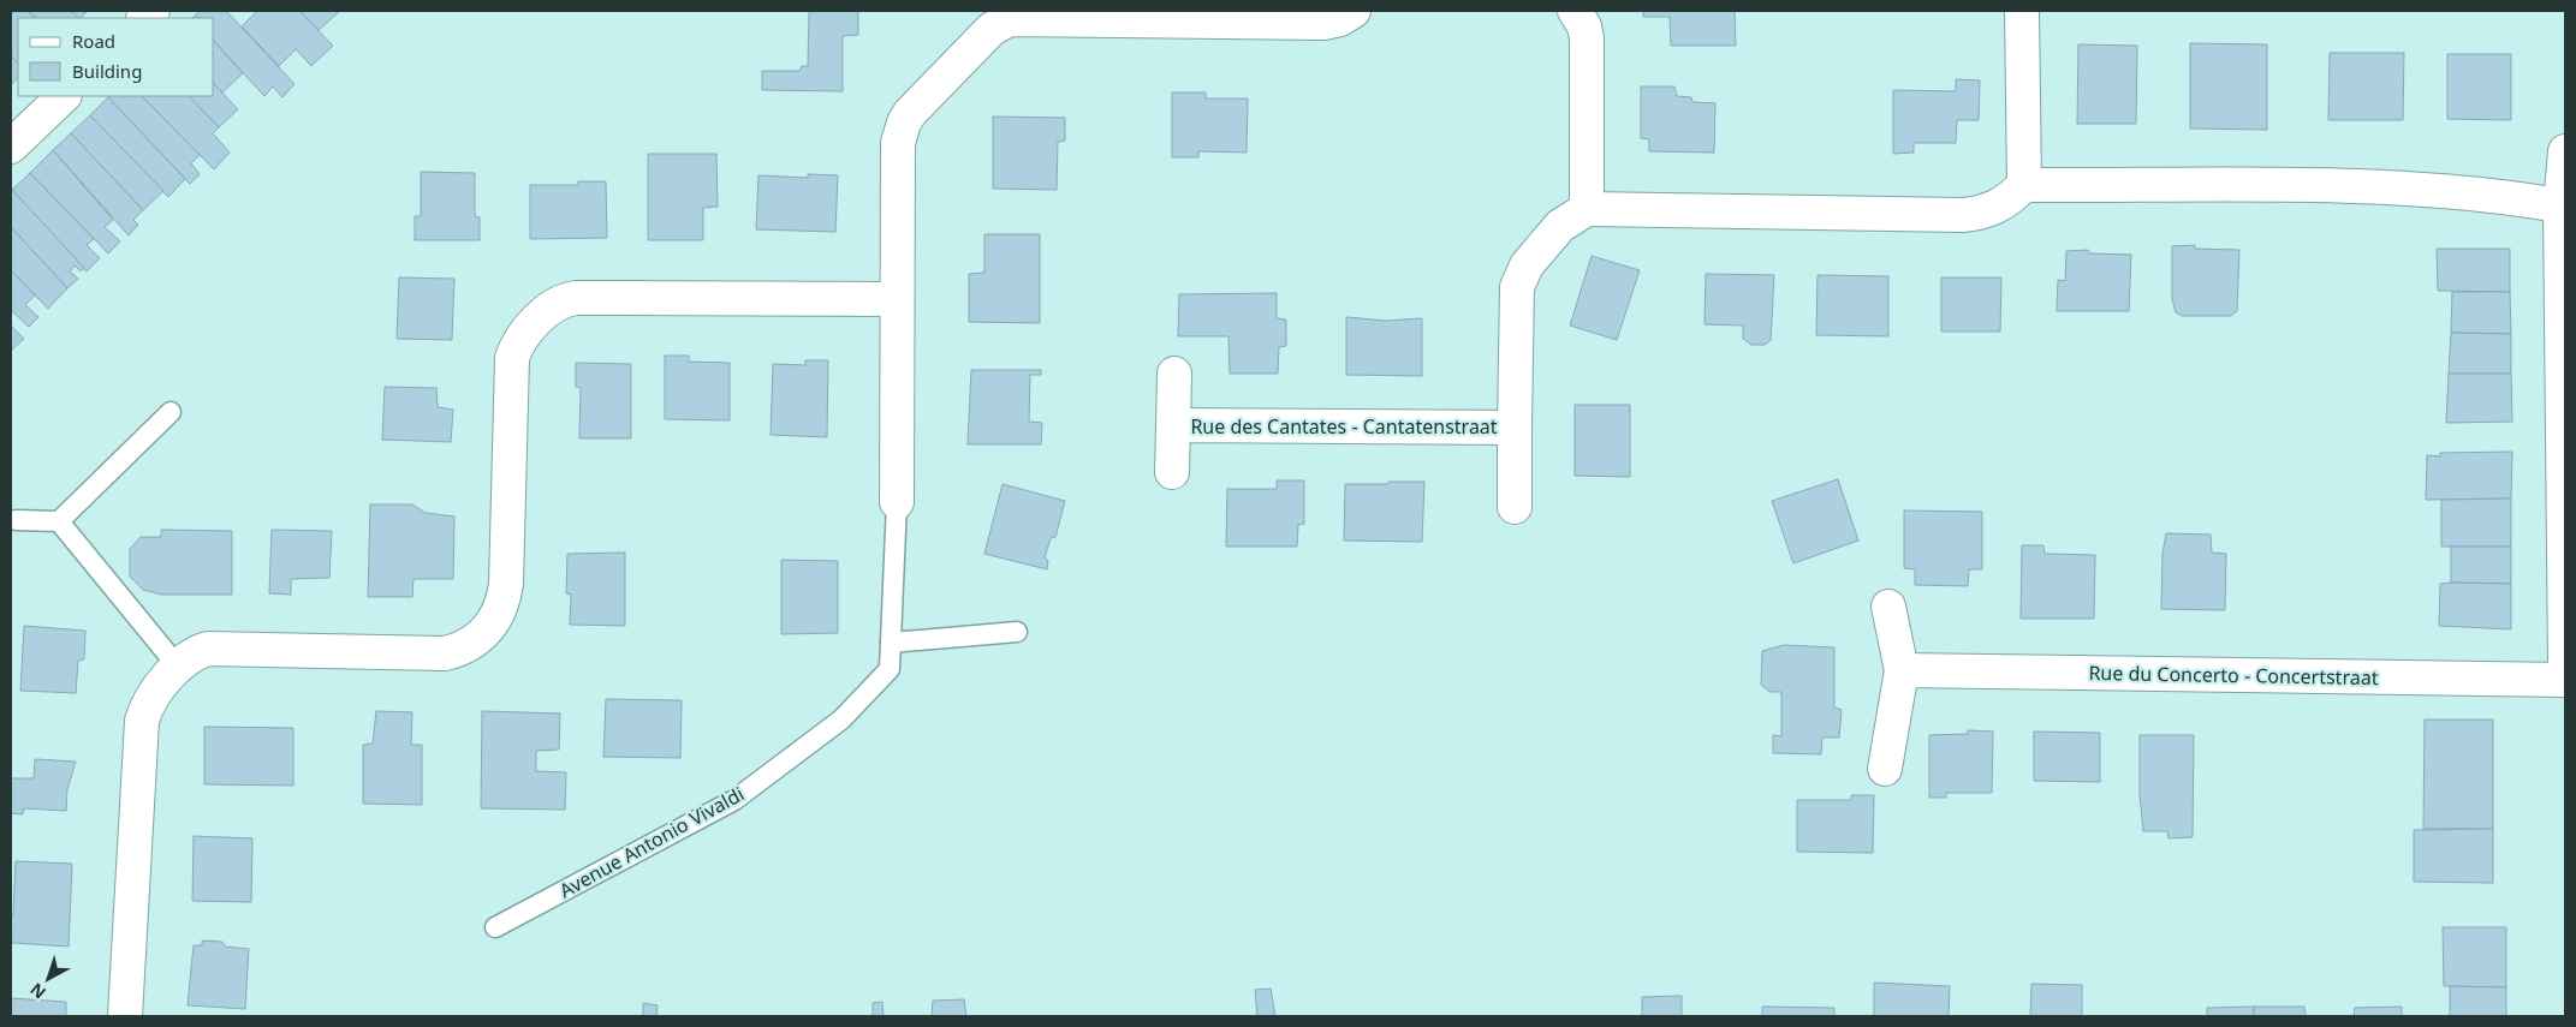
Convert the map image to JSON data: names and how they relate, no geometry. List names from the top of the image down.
{
  "streets": {
    "street": ["Rue des Cantates - Cantatenstraat", "Rue du Concerto - Concertstraat"],
    "lane": ["Avenue Antonio Vivaldi"]
  },
  "legend": ["Road", "Building"],
  "north": "bottom left"
}
